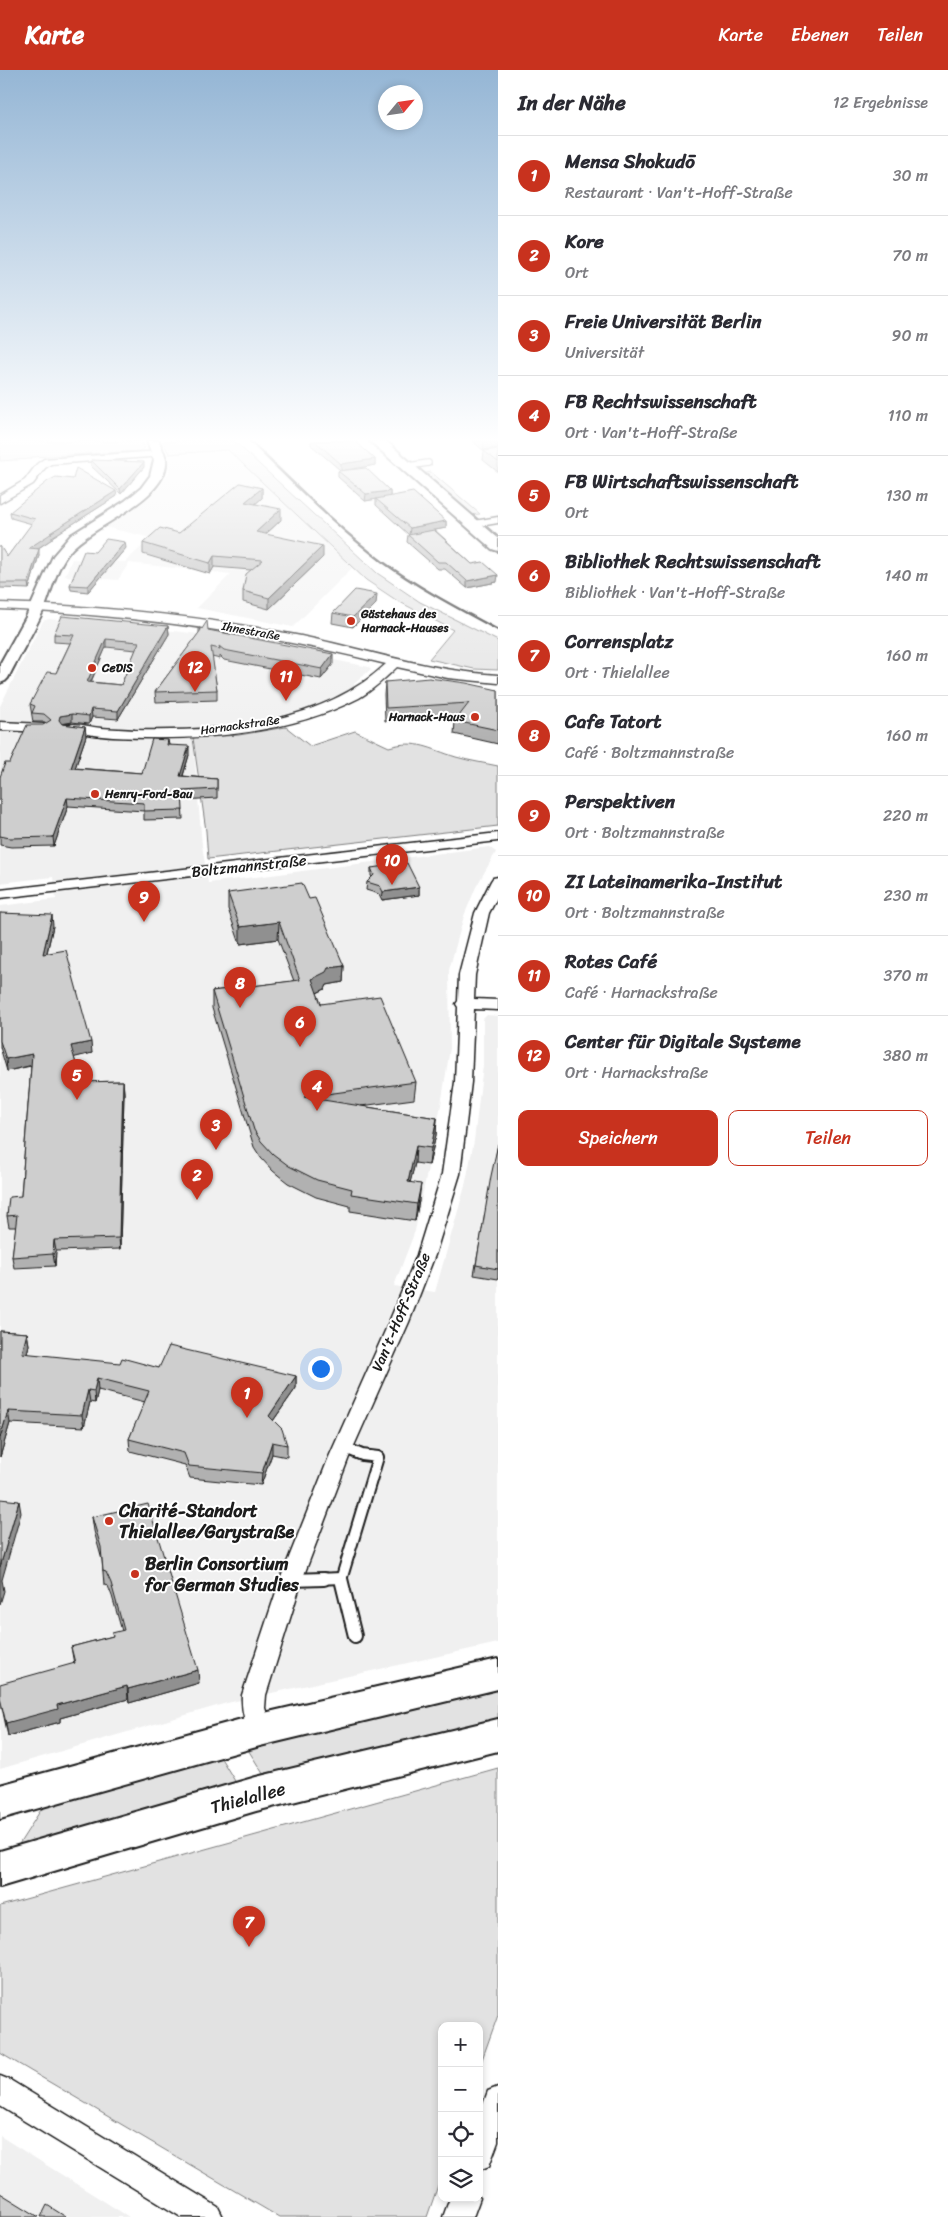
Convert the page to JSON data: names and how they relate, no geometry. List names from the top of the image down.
{
  "streets": {
    "main road": ["Thielallee"],
    "street": [
      "Ihnestraße",
      "Harnackstraße",
      "Boltzmannstraße",
      "Van't-Hoff-Straße"
    ]
  },
  "crossings": [
    ["Ihnestraße", "Harnackstraße"]
  ],
  "places": [
    "Gästehaus des Harnack-Hauses",
    "CeDiS",
    "Harnack-Haus",
    "Henry-Ford-Bau",
    "Charité-Standort Thielallee/Garystraße",
    "Berlin Consortium for German Studies"
  ],
  "north": "top right",
  "page": {
    "header": "Karte",
    "nav": ["Karte", "Ebenen", "Teilen"],
    "heading": ["In der Nähe", "12 Ergebnisse"],
    "list": [
      {
        "mark": "1",
        "name": "Mensa Shokudō",
        "note": "Restaurant · Van't-Hoff-Straße",
        "value": "30 m"
      },
      {
        "mark": "2",
        "name": "Kore",
        "note": "Ort",
        "value": "70 m"
      },
      {
        "mark": "3",
        "name": "Freie Universität Berlin",
        "note": "Universität",
        "value": "90 m"
      },
      {
        "mark": "4",
        "name": "FB Rechtswissenschaft",
        "note": "Ort · Van't-Hoff-Straße",
        "value": "110 m"
      },
      {
        "mark": "5",
        "name": "FB Wirtschaftswissenschaft",
        "note": "Ort",
        "value": "130 m"
      },
      {
        "mark": "6",
        "name": "Bibliothek Rechtswissenschaft",
        "note": "Bibliothek · Van't-Hoff-Straße",
        "value": "140 m"
      },
      {
        "mark": "7",
        "name": "Corrensplatz",
        "note": "Ort · Thielallee",
        "value": "160 m"
      },
      {
        "mark": "8",
        "name": "Cafe Tatort",
        "note": "Café · Boltzmannstraße",
        "value": "160 m"
      },
      {
        "mark": "9",
        "name": "Perspektiven",
        "note": "Ort · Boltzmannstraße",
        "value": "220 m"
      },
      {
        "mark": "10",
        "name": "ZI Lateinamerika-Institut",
        "note": "Ort · Boltzmannstraße",
        "value": "230 m"
      },
      {
        "mark": "11",
        "name": "Rotes Café",
        "note": "Café · Harnackstraße",
        "value": "370 m"
      },
      {
        "mark": "12",
        "name": "Center für Digitale Systeme",
        "note": "Ort · Harnackstraße",
        "value": "380 m"
      }
    ],
    "pins": [
      "12",
      "11",
      "10",
      "9",
      "8",
      "6",
      "5",
      "4",
      "3",
      "2",
      "1",
      "7"
    ],
    "buttons": ["Speichern", "Teilen"],
    "map_buttons": ["+", "−"]
  }
}
